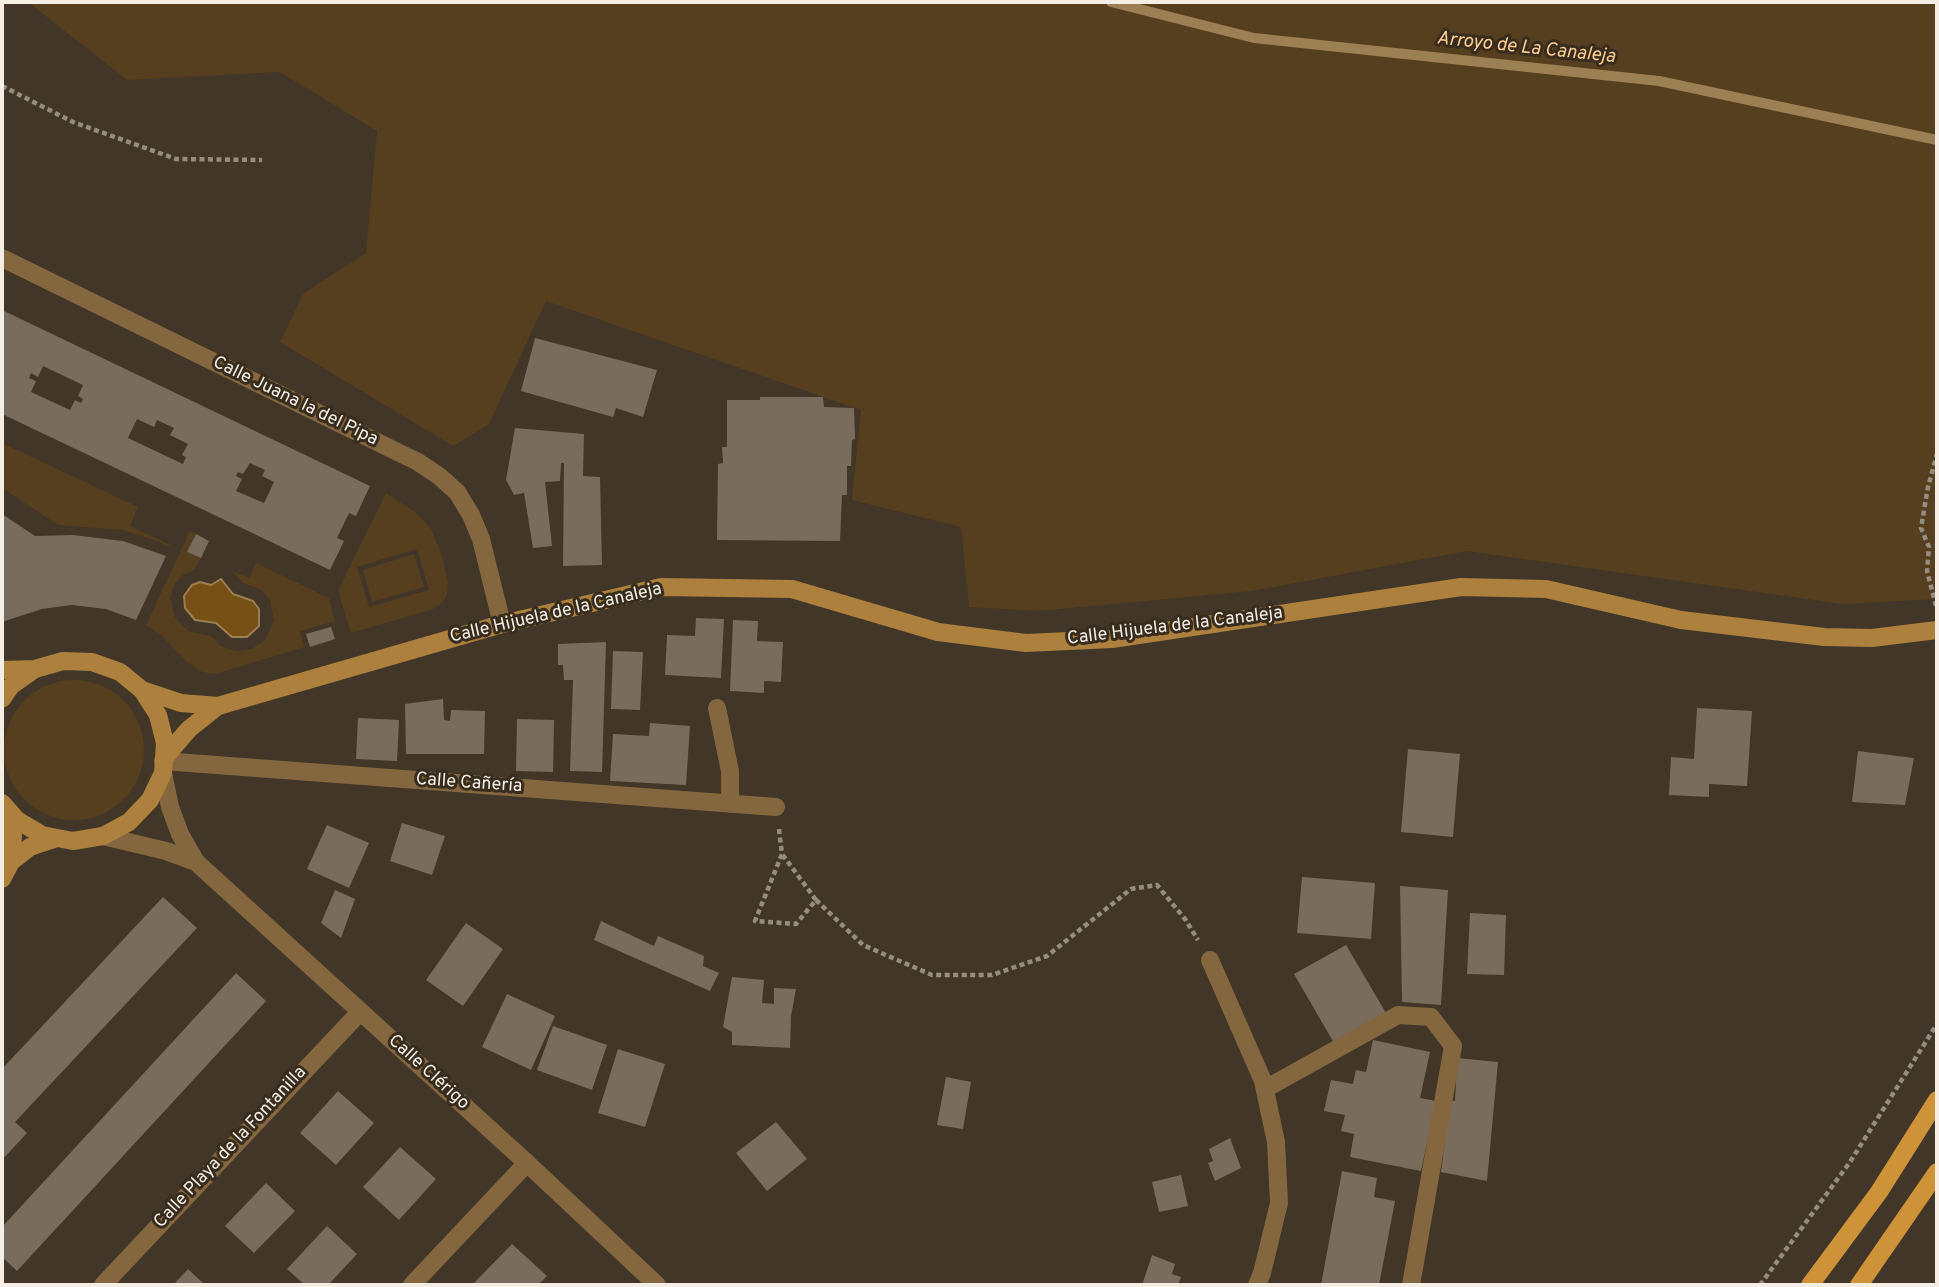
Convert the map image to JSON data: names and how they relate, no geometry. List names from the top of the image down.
{
  "streets": {
    "street": [
      "Calle Juana la del Pipa",
      "Calle Hijuela de la Canaleja",
      "Calle Cañería",
      "Calle Clérigo",
      "Calle Playa de la Fontanilla"
    ]
  },
  "crossings": [
    ["Calle Juana la del Pipa", "Calle Hijuela de la Canaleja"],
    ["Calle Hijuela de la Canaleja", "Calle Cañería"],
    ["Calle Hijuela de la Canaleja", "Calle Clérigo"],
    ["Calle Cañería", "Calle Clérigo"],
    ["Calle Clérigo", "Calle Playa de la Fontanilla"]
  ],
  "water": ["Arroyo de La Canaleja"]
}
